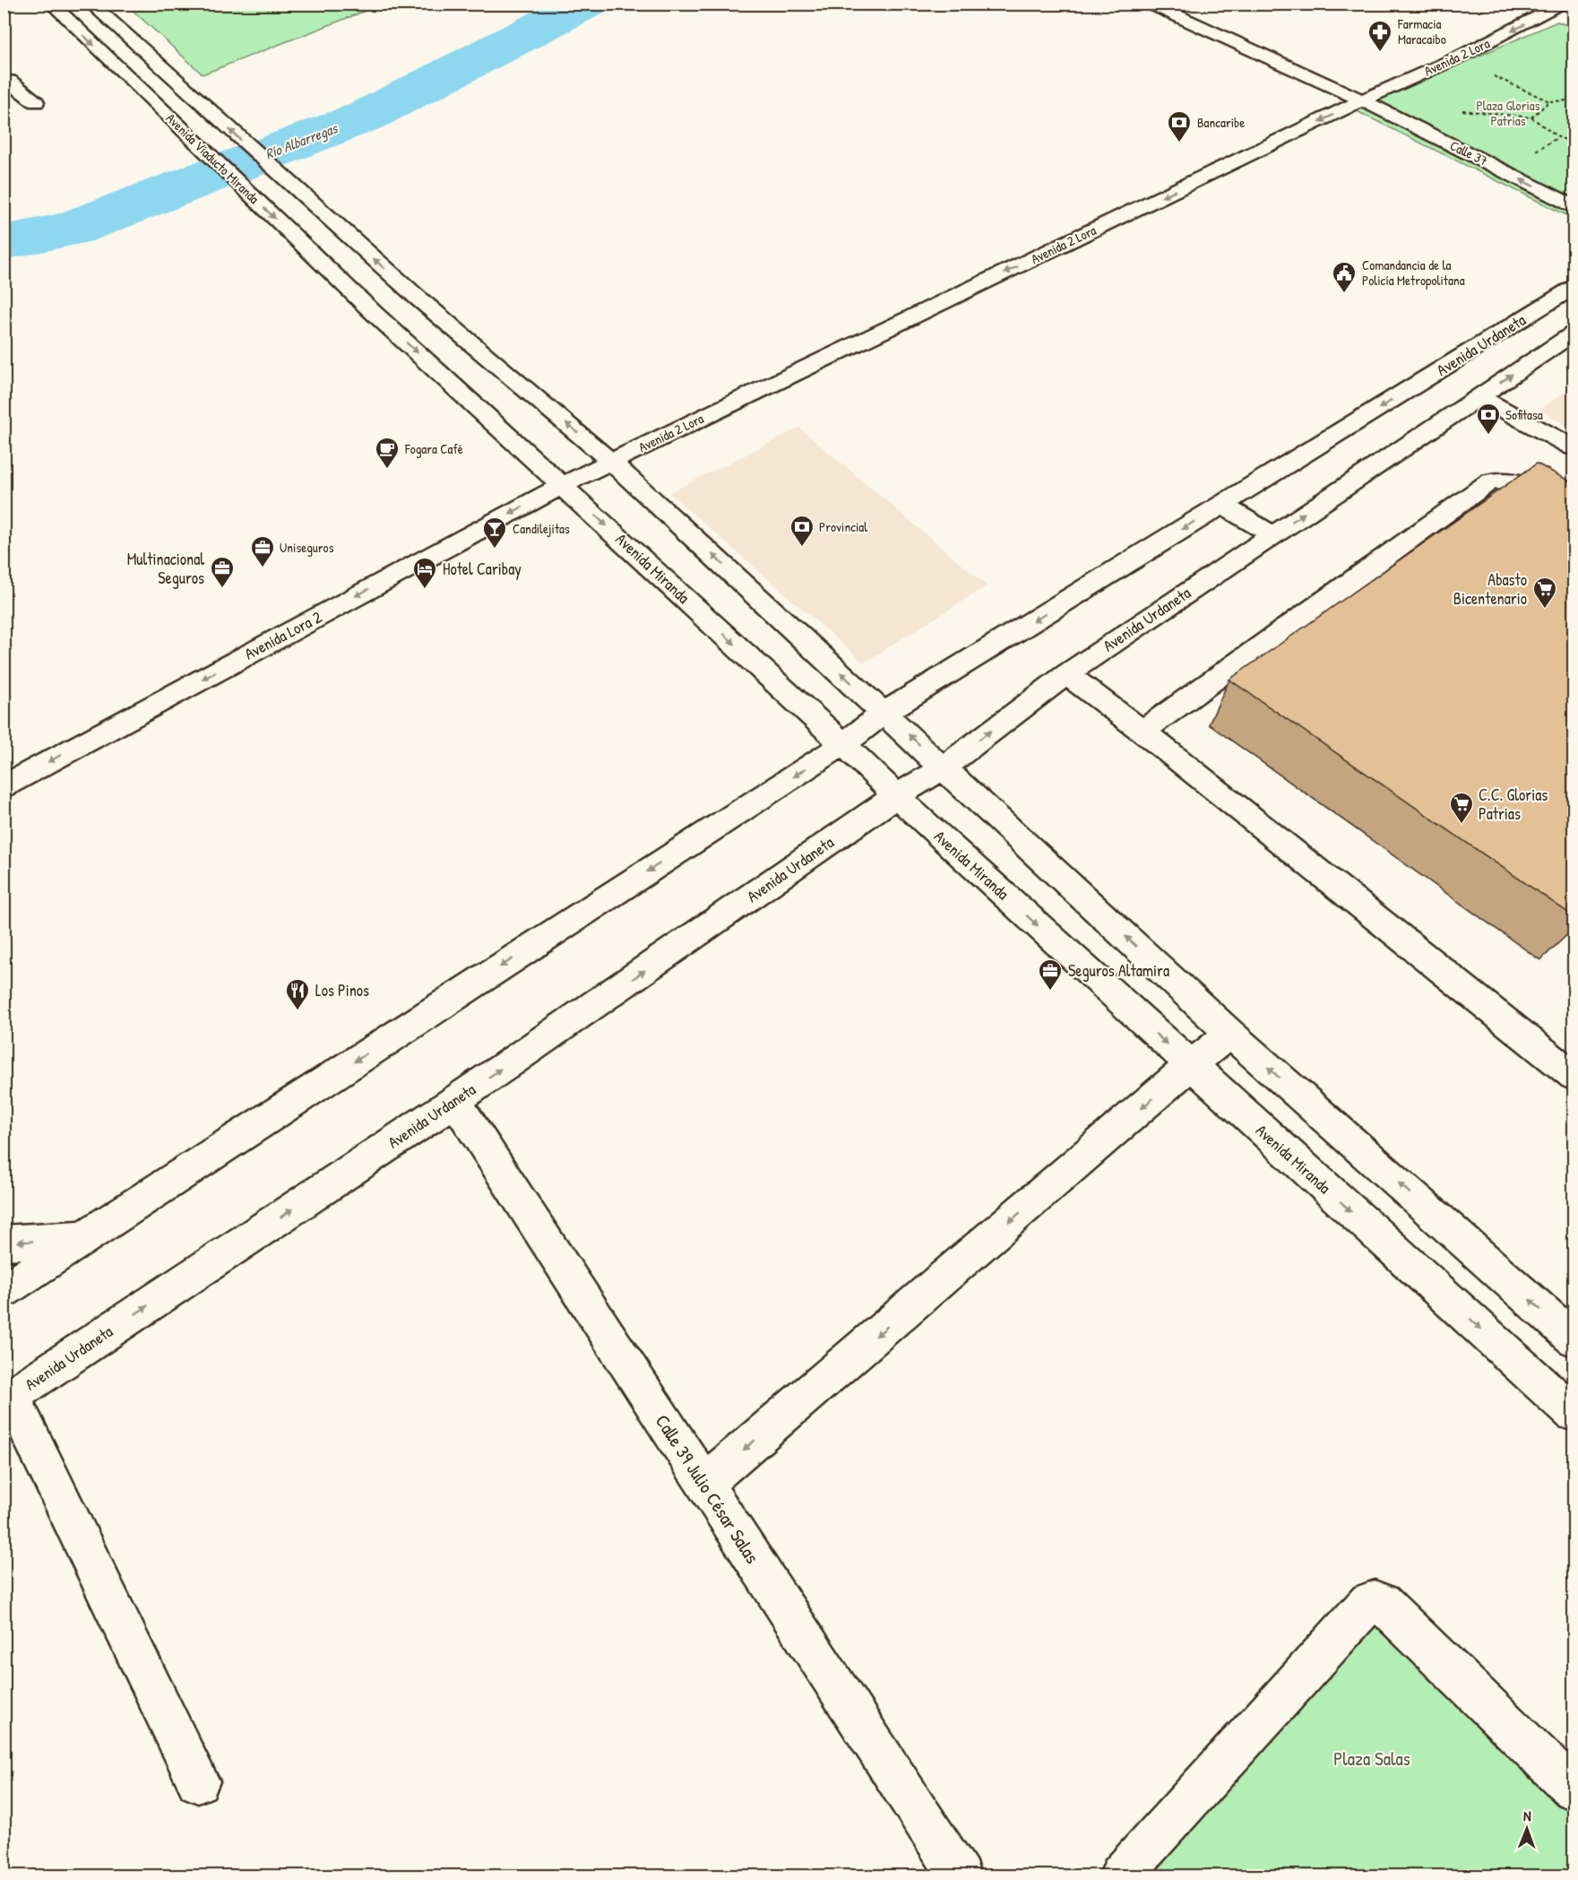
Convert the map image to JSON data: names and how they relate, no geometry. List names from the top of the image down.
{
  "streets": {
    "street": [
      "Avenida 2 Lora",
      "Calle 37",
      "Avenida Viaducto Miranda",
      "Avenida Urdaneta",
      "Avenida Miranda",
      "Avenida Lora 2",
      "Calle 39 Julio César Salas"
    ]
  },
  "crossings": [
    ["Avenida 2 Lora", "Calle 37"],
    ["Avenida 2 Lora", "Avenida Viaducto Miranda"],
    ["Avenida 2 Lora", "Avenida Miranda"],
    ["Avenida 2 Lora", "Avenida Lora 2"],
    ["Avenida Viaducto Miranda", "Avenida Miranda"],
    ["Avenida Urdaneta", "Avenida Miranda"],
    ["Avenida Urdaneta", "Calle 39 Julio César Salas"],
    ["Avenida Miranda", "Avenida Lora 2"]
  ],
  "one_way": ["Avenida 2 Lora", "Calle 37", "Avenida Lora 2"],
  "water": ["Río Albarregas"],
  "parks": ["Plaza Glorias Patrias", "Plaza Salas"],
  "places": {
    "pharmacy": ["Farmacia Maracaibo"],
    "bank": ["Bancaribe", "Sofitasa", "Provincial"],
    "public building": ["Comandancia de la Policía Metropolitana"],
    "cafe": ["Fogara Café"],
    "bar": ["Candilejitas"],
    "office": ["Uniseguros", "Multinacional Seguros", "Seguros Altamira"],
    "hotel": ["Hotel Caribay"],
    "supermarket": ["Abasto Bicentenario", "C.C. Glorias Patrias"],
    "restaurant": ["Los Pinos"]
  },
  "north": "top"
}
